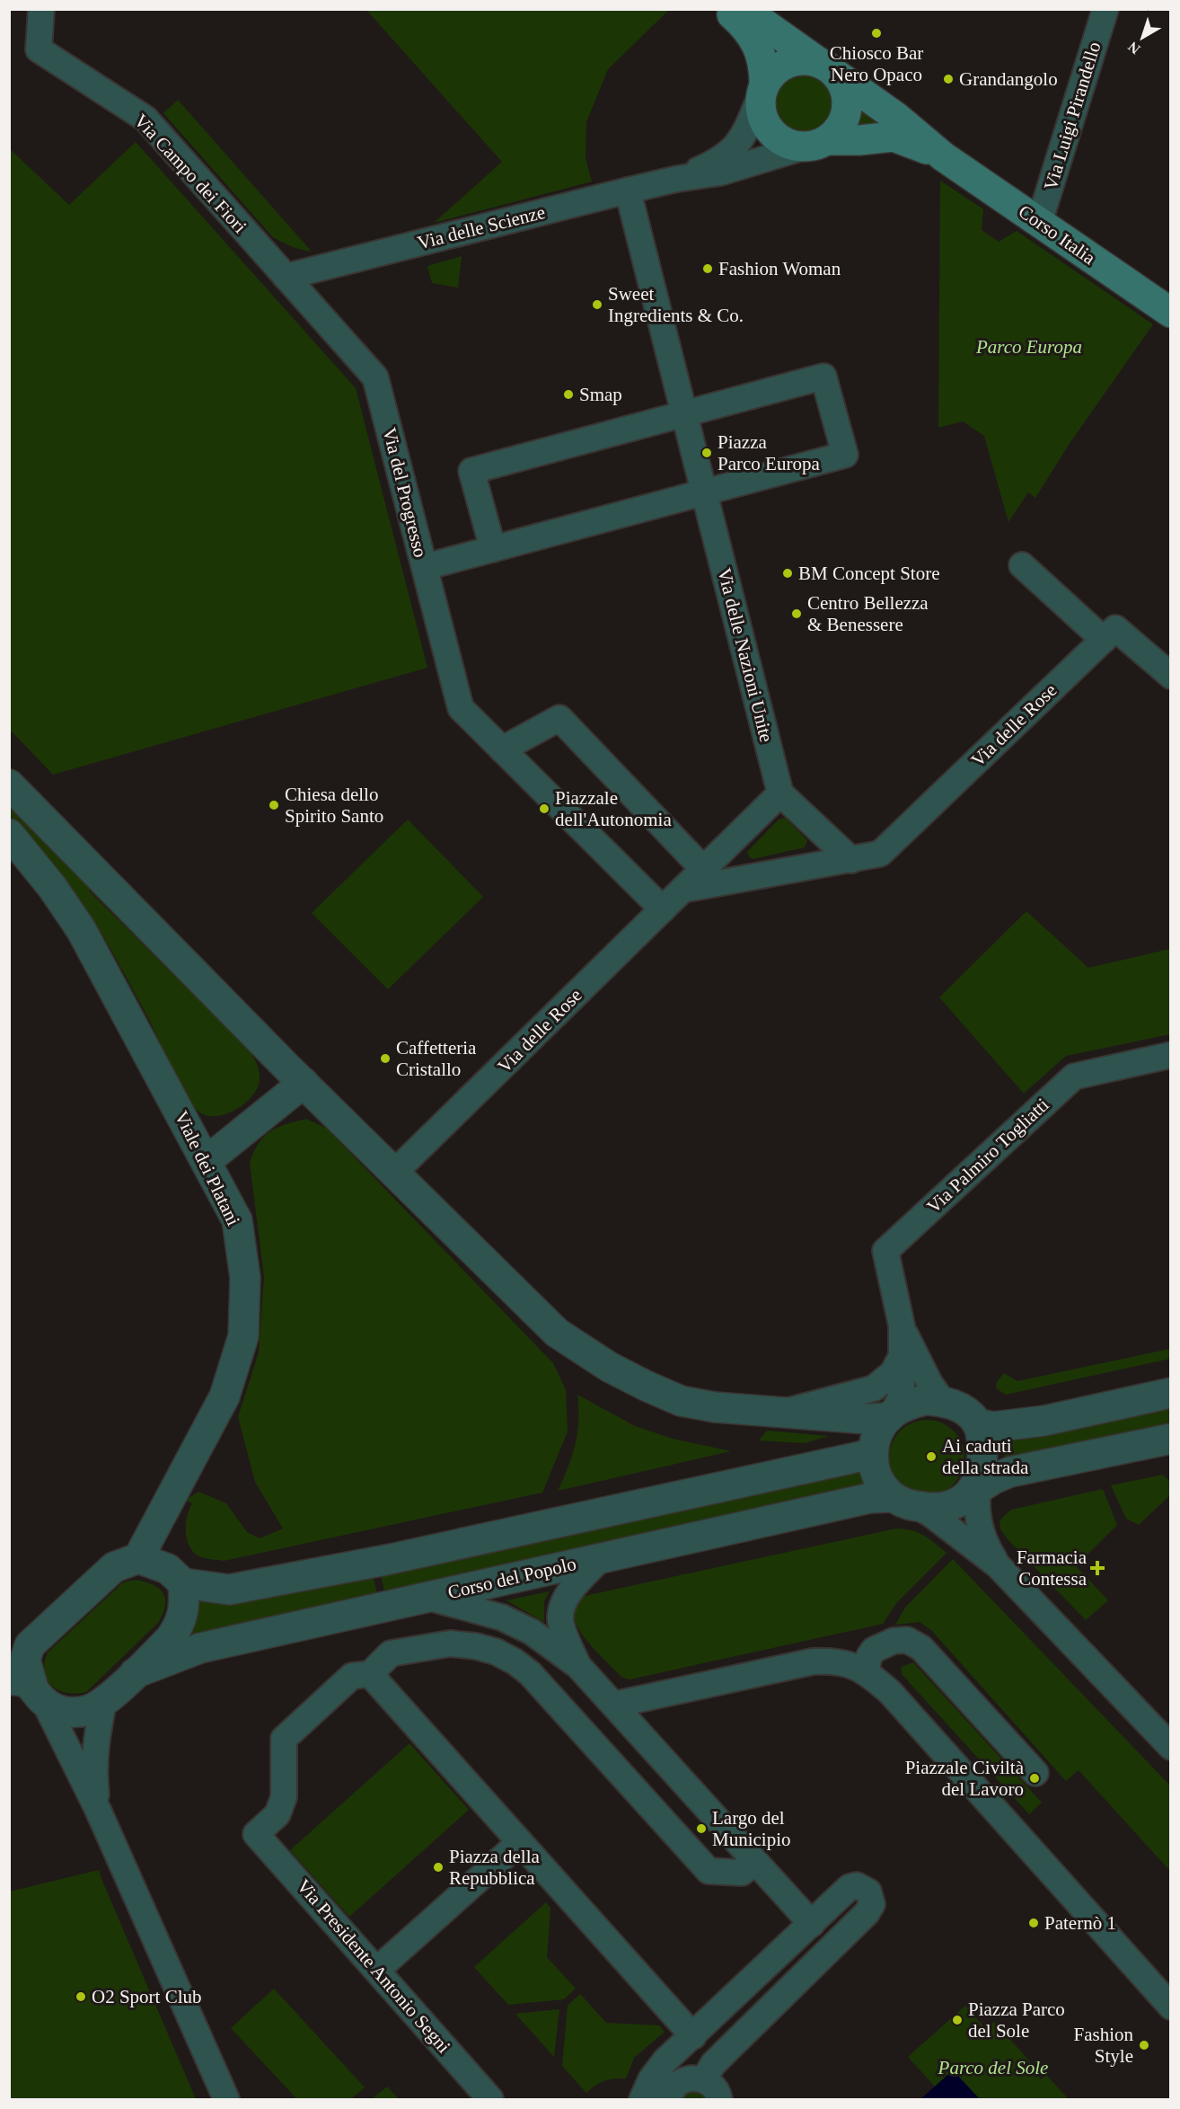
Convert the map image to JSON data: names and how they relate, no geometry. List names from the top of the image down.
{
  "streets": {
    "main road": ["Corso Italia"],
    "street": [
      "Via Luigi Pirandello",
      "Via Campo dei Fiori",
      "Via delle Scienze",
      "Via del Progresso",
      "Via delle Nazioni Unite",
      "Via delle Rose",
      "Via Palmiro Togliatti",
      "Viale dei Platani",
      "Corso del Popolo",
      "Via Presidente Antonio Segni"
    ]
  },
  "crossings": [
    ["Via Luigi Pirandello", "Corso Italia"],
    ["Via Campo dei Fiori", "Via delle Scienze"],
    ["Via Campo dei Fiori", "Via del Progresso"],
    ["Via delle Scienze", "Via del Progresso"],
    ["Via delle Scienze", "Via delle Nazioni Unite"],
    ["Via del Progresso", "Via delle Rose"],
    ["Via delle Nazioni Unite", "Via delle Rose"]
  ],
  "parks": ["Parco Europa", "Parco del Sole"],
  "places": {
    "other": [
      "Chiosco Bar Nero Opaco",
      "Grandangolo",
      "Fashion Woman",
      "Sweet Ingredients & Co.",
      "Smap",
      "Piazza Parco Europa",
      "BM Concept Store",
      "Centro Bellezza & Benessere",
      "Chiesa dello Spirito Santo",
      "Piazzale dell'Autonomia",
      "Caffetteria Cristallo",
      "Ai caduti della strada",
      "Piazzale Civiltà del Lavoro",
      "Largo del Municipio",
      "Piazza della Repubblica",
      "Paternò 1",
      "O2 Sport Club",
      "Piazza Parco del Sole",
      "Fashion Style"
    ],
    "health": ["Farmacia Contessa"]
  },
  "north": "bottom left"
}
